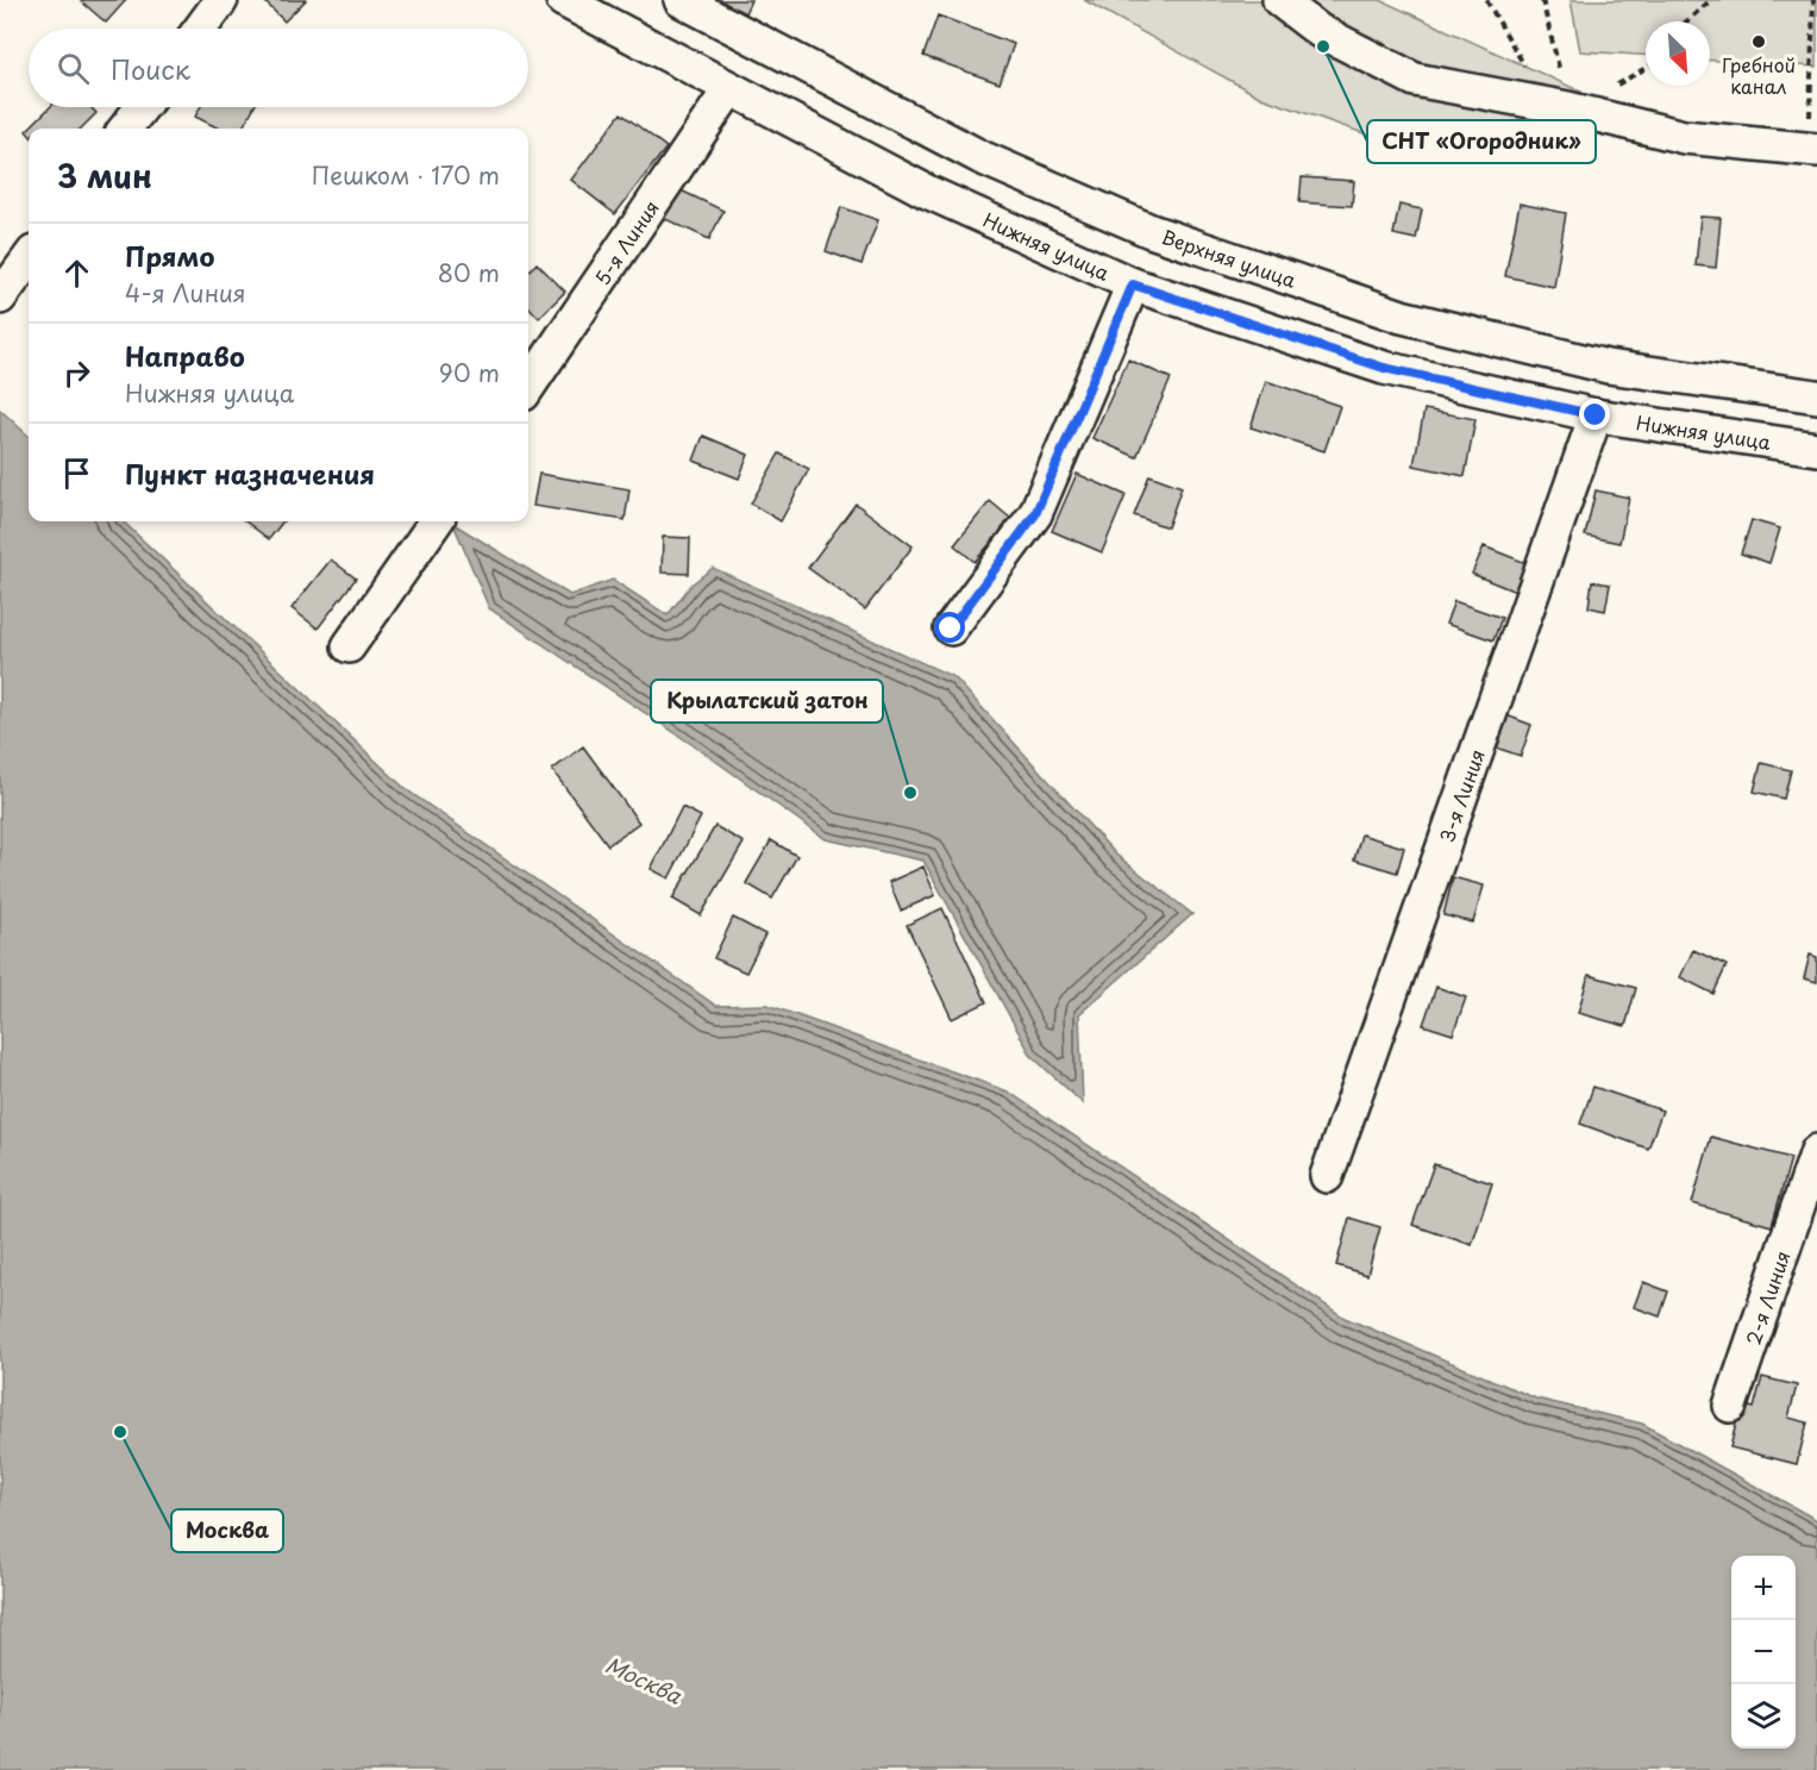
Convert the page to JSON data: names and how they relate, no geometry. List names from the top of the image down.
{
  "streets": {
    "street": [
      "5-я Линия",
      "Нижняя улица",
      "Верхняя улица",
      "3-я Линия",
      "2-я Линия"
    ]
  },
  "crossings": [
    ["5-я Линия", "Нижняя улица"],
    ["Нижняя улица", "3-я Линия"]
  ],
  "water": ["Москва"],
  "places": [
    "Гребной канал",
    "СНТ «Огородник»",
    "Крылатский затон",
    "Москва"
  ],
  "north": "bottom right",
  "page": {
    "search": "Поиск",
    "heading": ["3 мин", "Пешком · 170 m"],
    "list": [
      ["Прямо", "4-я Линия", "80 m"],
      ["Направо", "Нижняя улица", "90 m"],
      "Пункт назначения"
    ],
    "map_buttons": ["+", "−"]
  }
}
